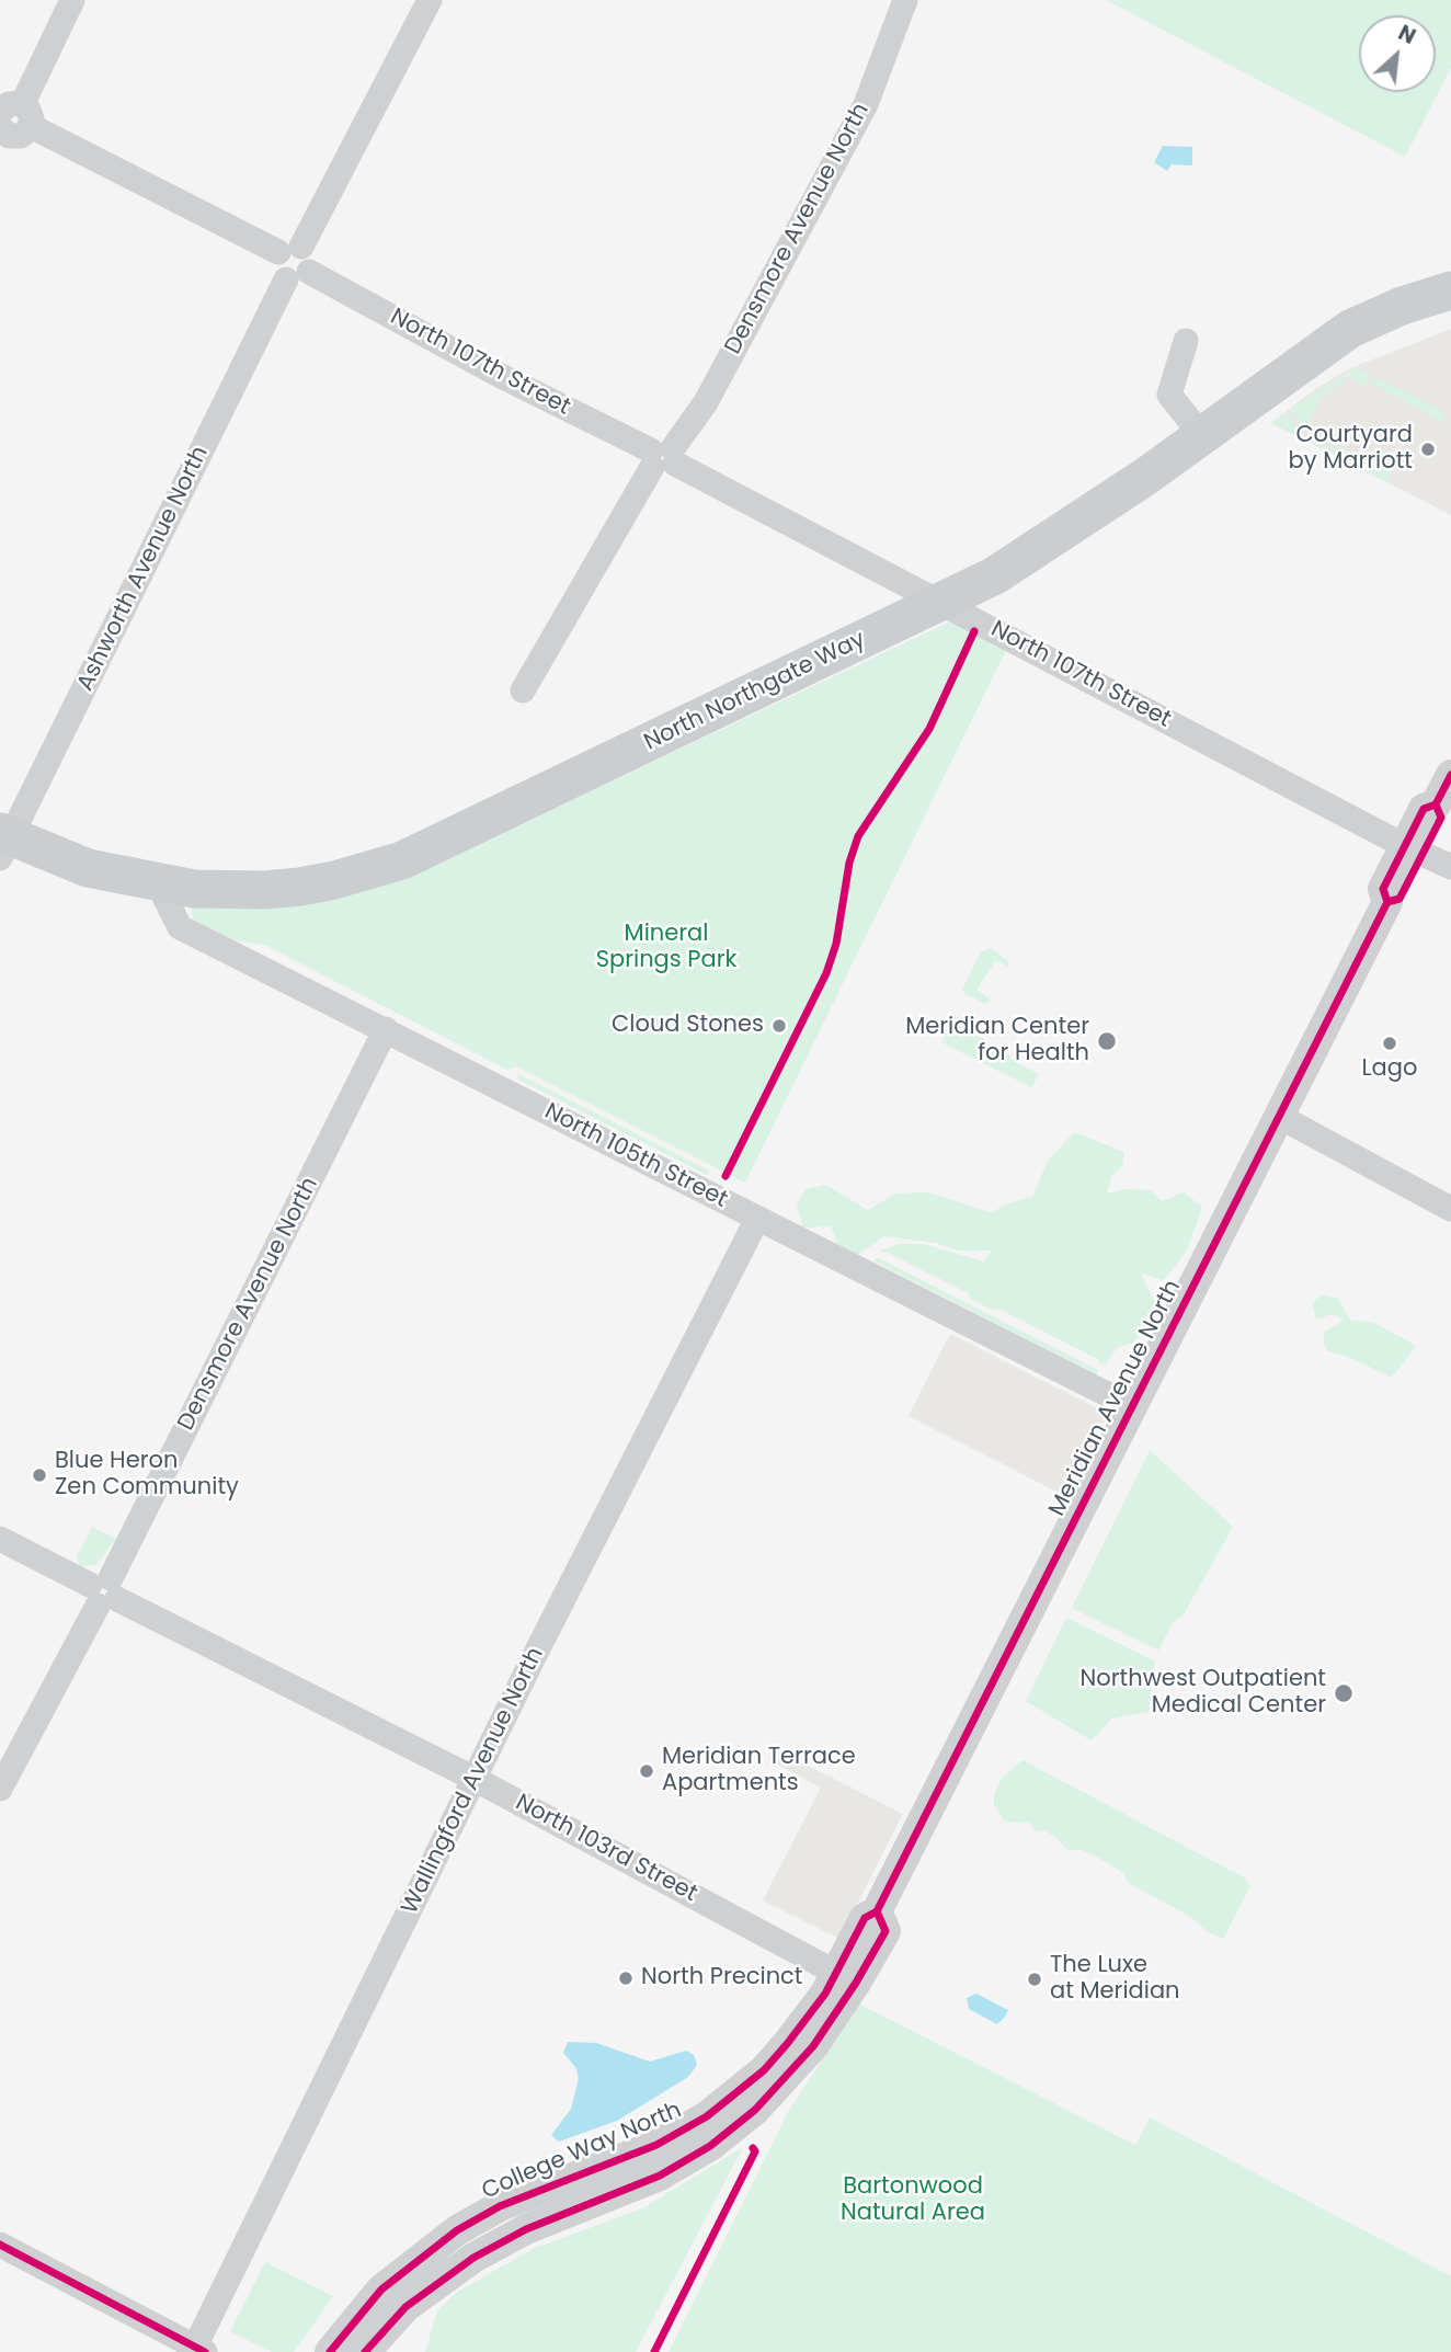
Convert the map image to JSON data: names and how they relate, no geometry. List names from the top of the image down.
{
  "streets": {
    "main road": ["North Northgate Way"],
    "street": [
      "Densmore Avenue North",
      "North 107th Street",
      "Ashworth Avenue North",
      "North 105th Street",
      "Meridian Avenue North",
      "Wallingford Avenue North",
      "North 103rd Street",
      "College Way North"
    ]
  },
  "crossings": [
    ["Densmore Avenue North", "North 107th Street"],
    ["Densmore Avenue North", "North 105th Street"],
    ["Densmore Avenue North", "North 103rd Street"],
    ["North 107th Street", "Ashworth Avenue North"],
    ["North 107th Street", "North Northgate Way"],
    ["North 107th Street", "Meridian Avenue North"],
    ["Ashworth Avenue North", "North Northgate Way"],
    ["North Northgate Way", "North 105th Street"],
    ["North 105th Street", "Meridian Avenue North"],
    ["North 105th Street", "Wallingford Avenue North"],
    ["Meridian Avenue North", "College Way North"],
    ["Wallingford Avenue North", "North 103rd Street"],
    ["North 103rd Street", "College Way North"]
  ],
  "parks": ["Mineral Springs Park", "Bartonwood Natural Area"],
  "places": [
    "Courtyard by Marriott",
    "Cloud Stones",
    "Meridian Center for Health",
    "Lago",
    "Blue Heron Zen Community",
    "Northwest Outpatient Medical Center",
    "Meridian Terrace Apartments",
    "North Precinct",
    "The Luxe at Meridian"
  ],
  "north": "top right"
}
